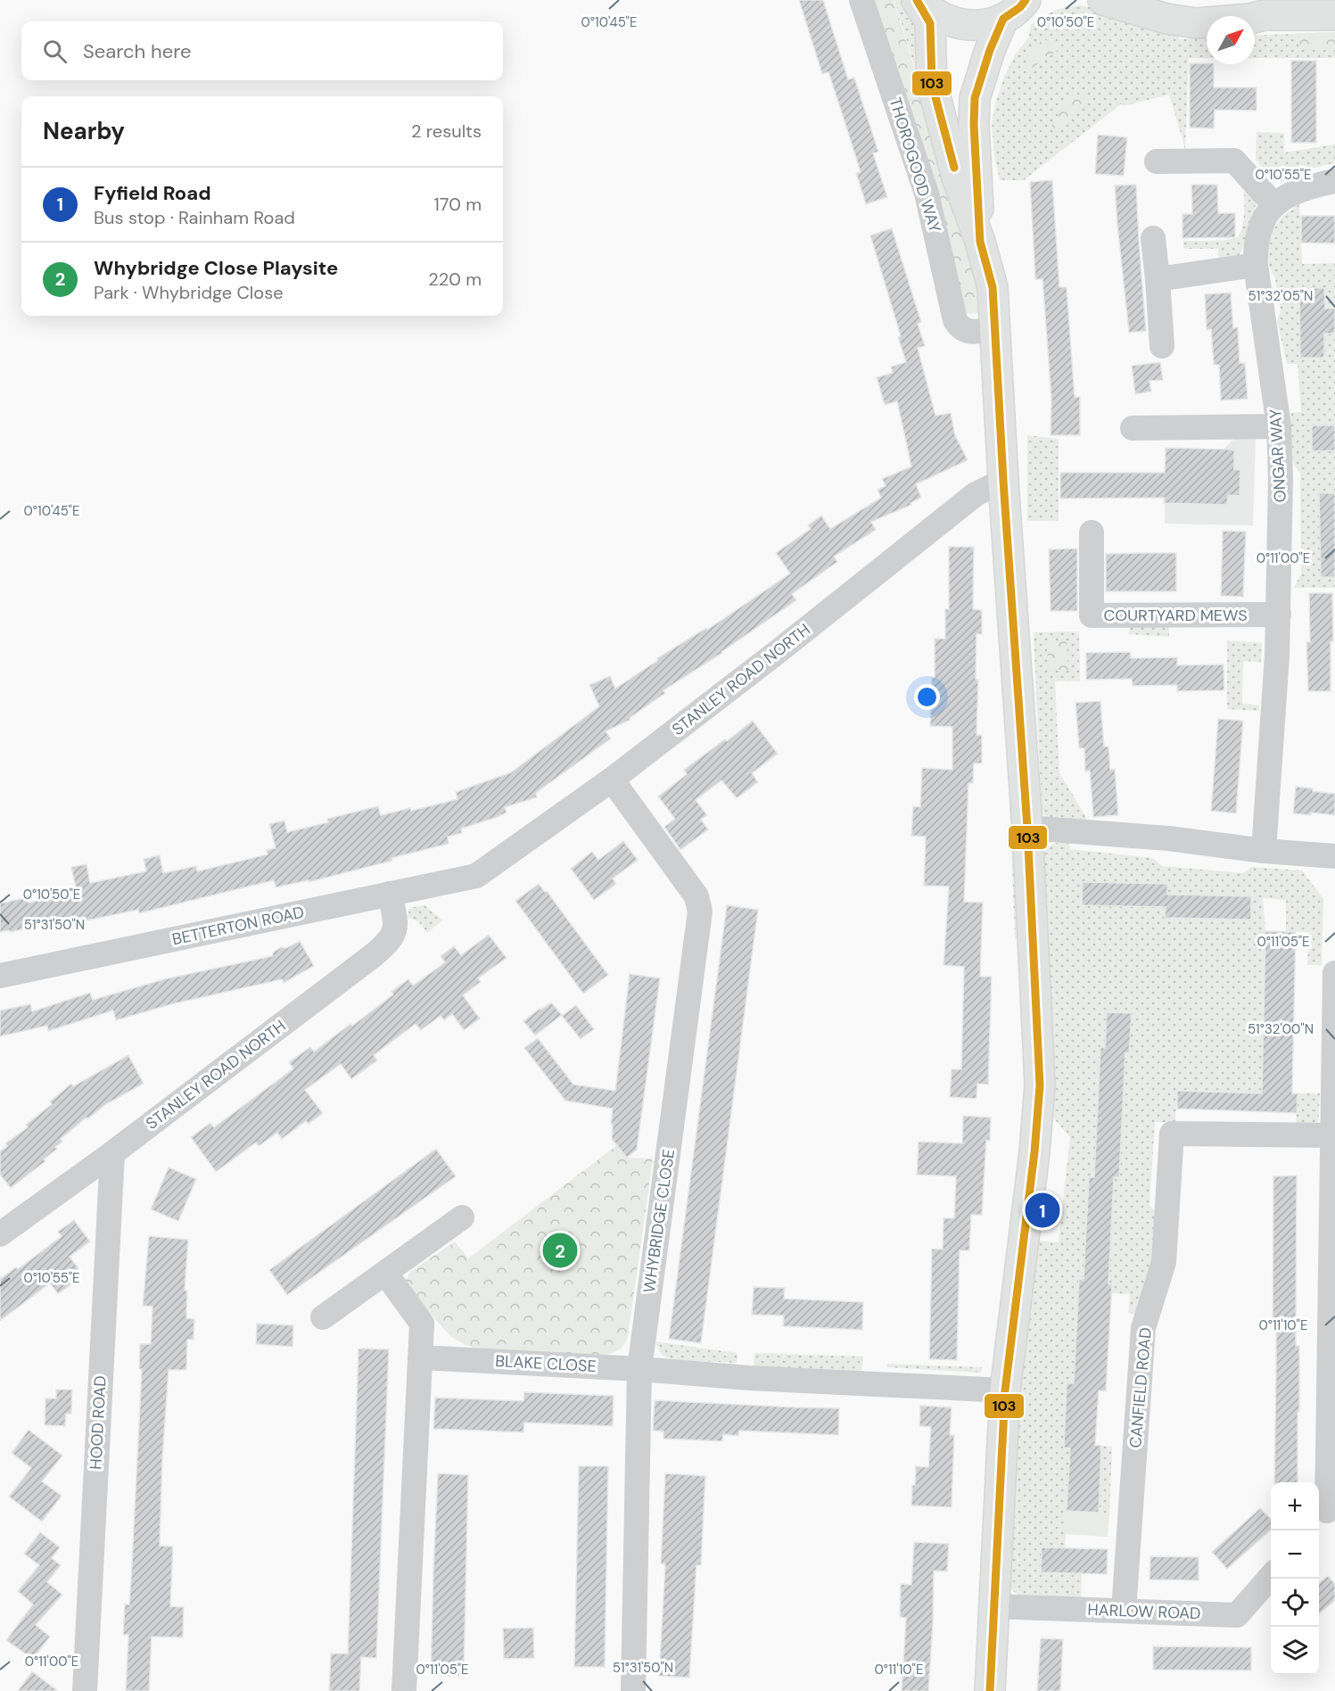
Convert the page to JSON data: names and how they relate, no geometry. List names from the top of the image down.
{
  "streets": {
    "street": [
      "THOROGOOD WAY",
      "ONGAR WAY",
      "COURTYARD MEWS",
      "STANLEY ROAD NORTH",
      "BETTERTON ROAD",
      "WHYBRIDGE CLOSE",
      "BLAKE CLOSE",
      "CANFIELD ROAD",
      "HOOD ROAD",
      "HARLOW ROAD"
    ]
  },
  "crossings": [
    ["ONGAR WAY", "COURTYARD MEWS"],
    ["STANLEY ROAD NORTH", "BETTERTON ROAD"],
    ["STANLEY ROAD NORTH", "WHYBRIDGE CLOSE"],
    ["STANLEY ROAD NORTH", "HOOD ROAD"],
    ["WHYBRIDGE CLOSE", "BLAKE CLOSE"],
    ["CANFIELD ROAD", "HARLOW ROAD"]
  ],
  "lines": ["transit line 103"],
  "north": "top right",
  "page": {
    "search": "Search here",
    "heading": ["Nearby", "2 results"],
    "list": [
      {
        "mark": "1",
        "name": "Fyfield Road",
        "note": "Bus stop · Rainham Road",
        "value": "170 m"
      },
      {
        "mark": "2",
        "name": "Whybridge Close Playsite",
        "note": "Park · Whybridge Close",
        "value": "220 m"
      }
    ],
    "pins": ["1", "2"],
    "map_buttons": ["+", "−"]
  },
  "coordinates": [
    "0°10'50\"E",
    "0°10'45\"E",
    "0°10'55\"E",
    "51°32'05\"N",
    "0°11'00\"E",
    "51°31'50\"N",
    "0°11'05\"E",
    "51°32'00\"N",
    "0°11'10\"E"
  ]
}
